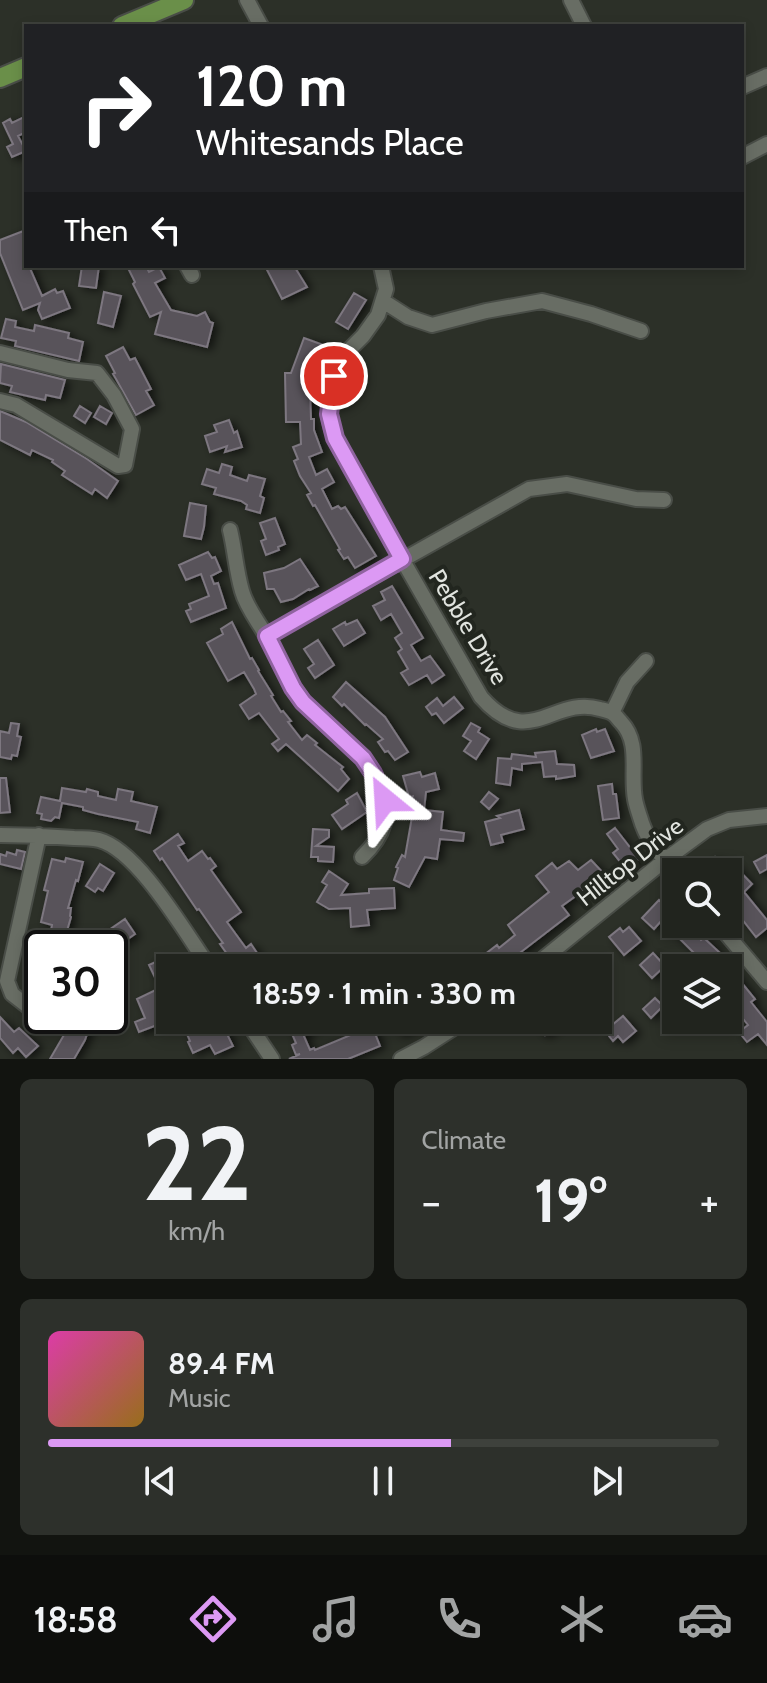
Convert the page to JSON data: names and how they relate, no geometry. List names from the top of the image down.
{
  "streets": {
    "street": ["Pebble Drive", "Hilltop Drive"]
  },
  "page": {
    "turn": ["120 m", "Whitesands Place"],
    "then": "Then",
    "limit": "30",
    "trip": "18:59 · 1 min · 330 m",
    "tile": [
      ["22", "km/h"],
      "Climate"
    ],
    "heat": ["−", "19°", "+"],
    "song": ["89.4 FM", "Music"],
    "tabs": "18:58"
  }
}
